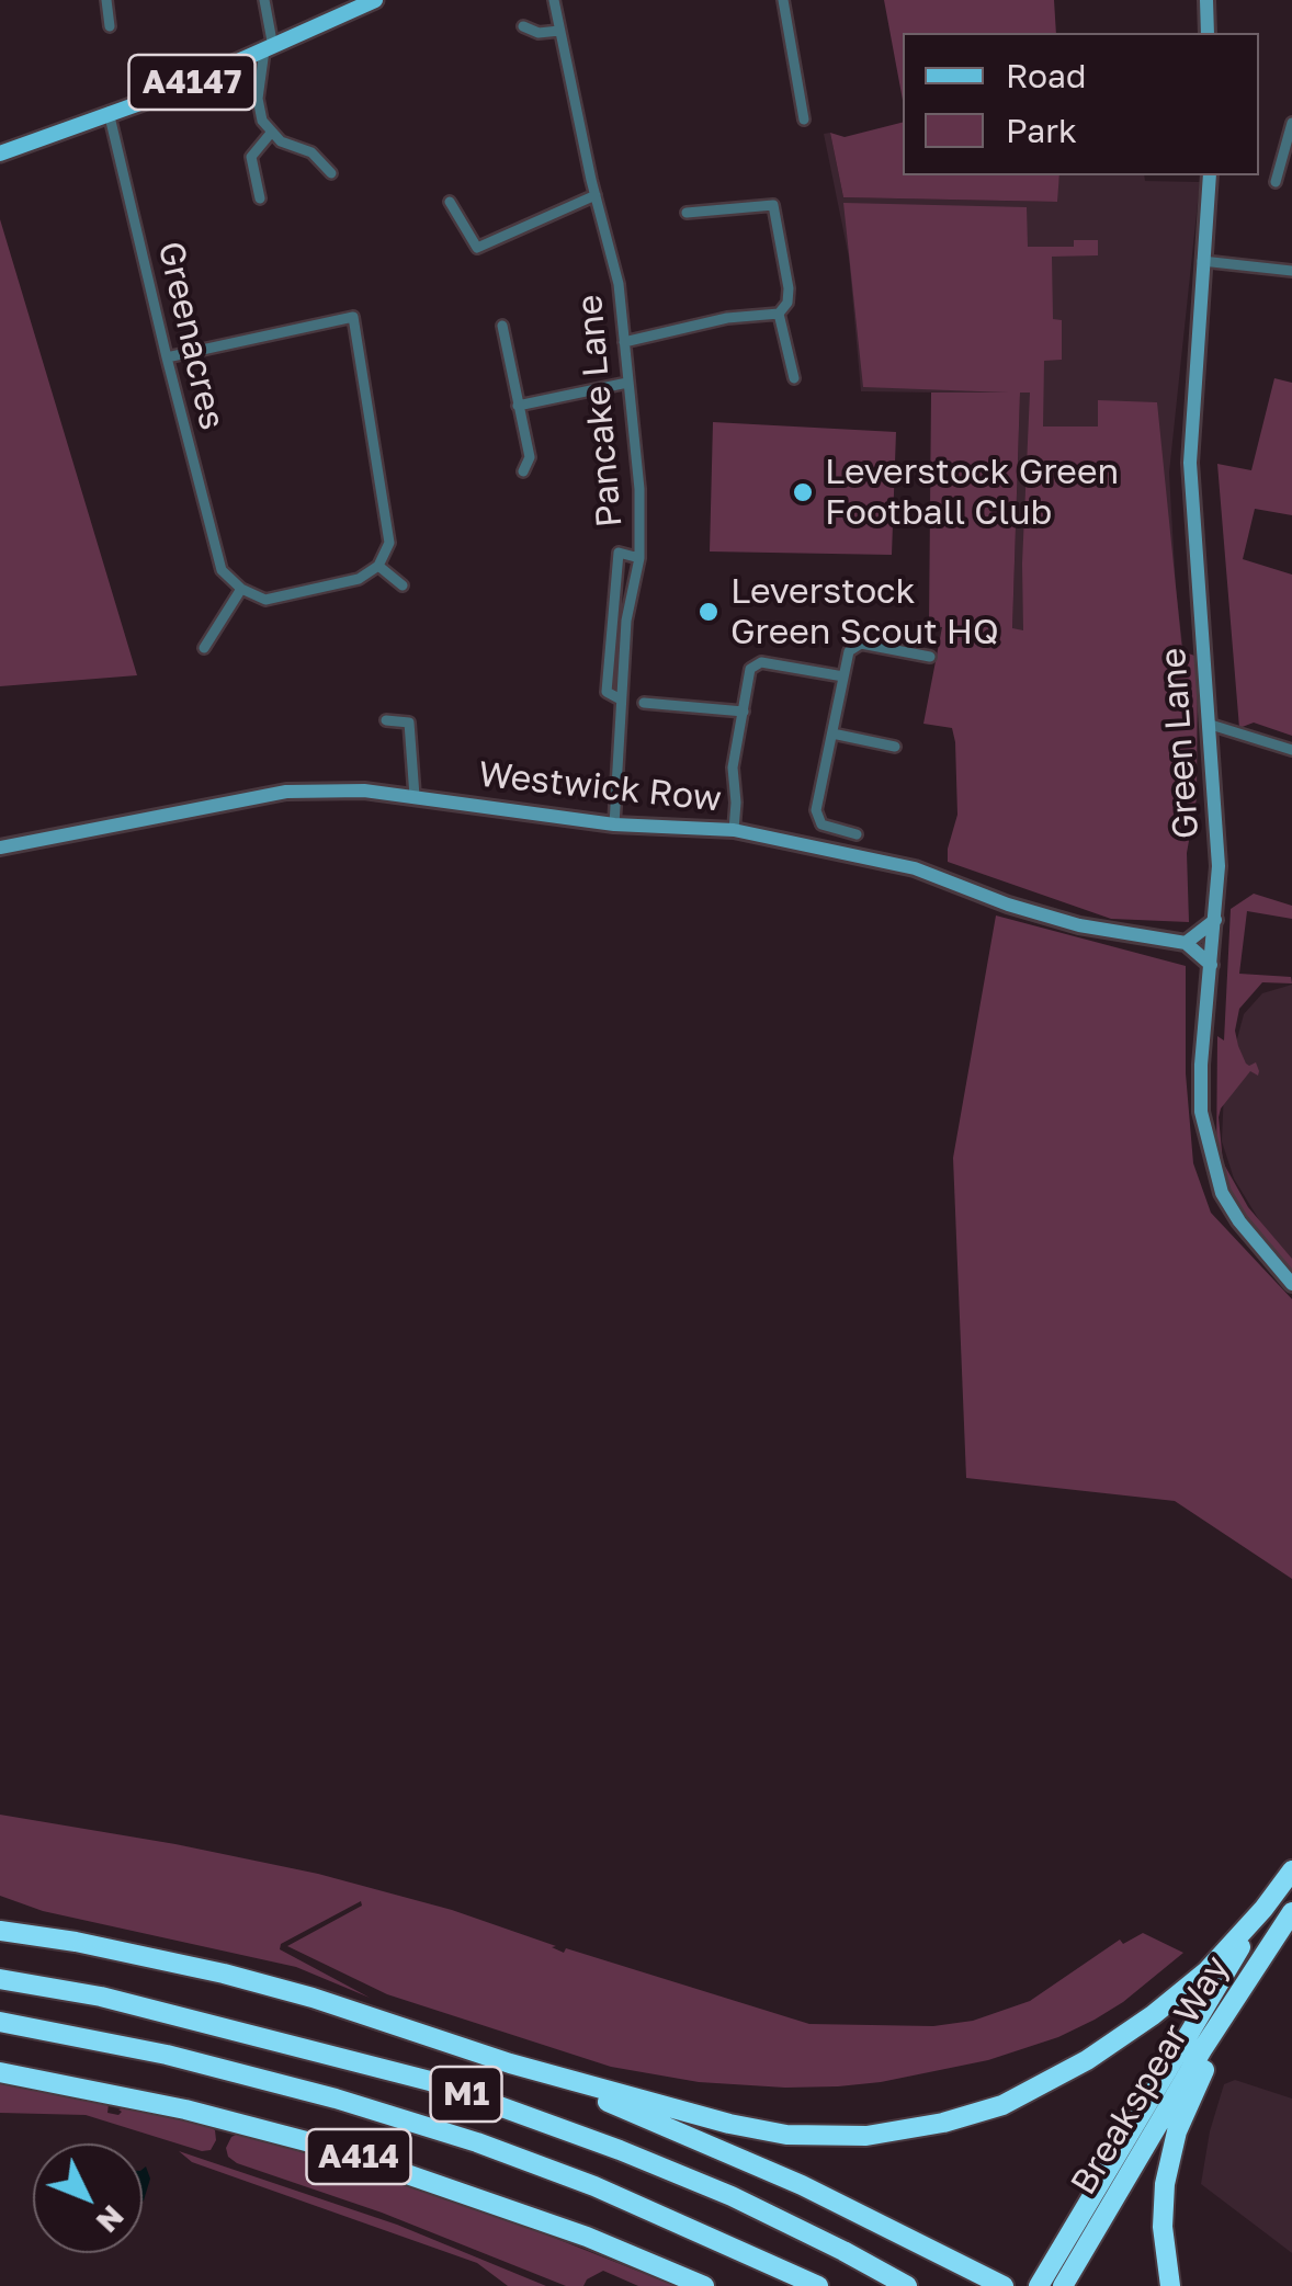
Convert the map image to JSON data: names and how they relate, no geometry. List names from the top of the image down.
{
  "streets": {
    "highway": ["Breakspear Way", "M1", "A414"],
    "main road": ["A4147"],
    "street": [
      "Greenacres",
      "Pancake Lane",
      "Green Lane",
      "Westwick Row"
    ]
  },
  "crossings": [
    ["A4147", "Greenacres"],
    ["Pancake Lane", "Westwick Row"]
  ],
  "places": ["Leverstock Green Football Club", "Leverstock Green Scout HQ"],
  "legend": ["Road", "Park"],
  "north": "bottom right"
}
